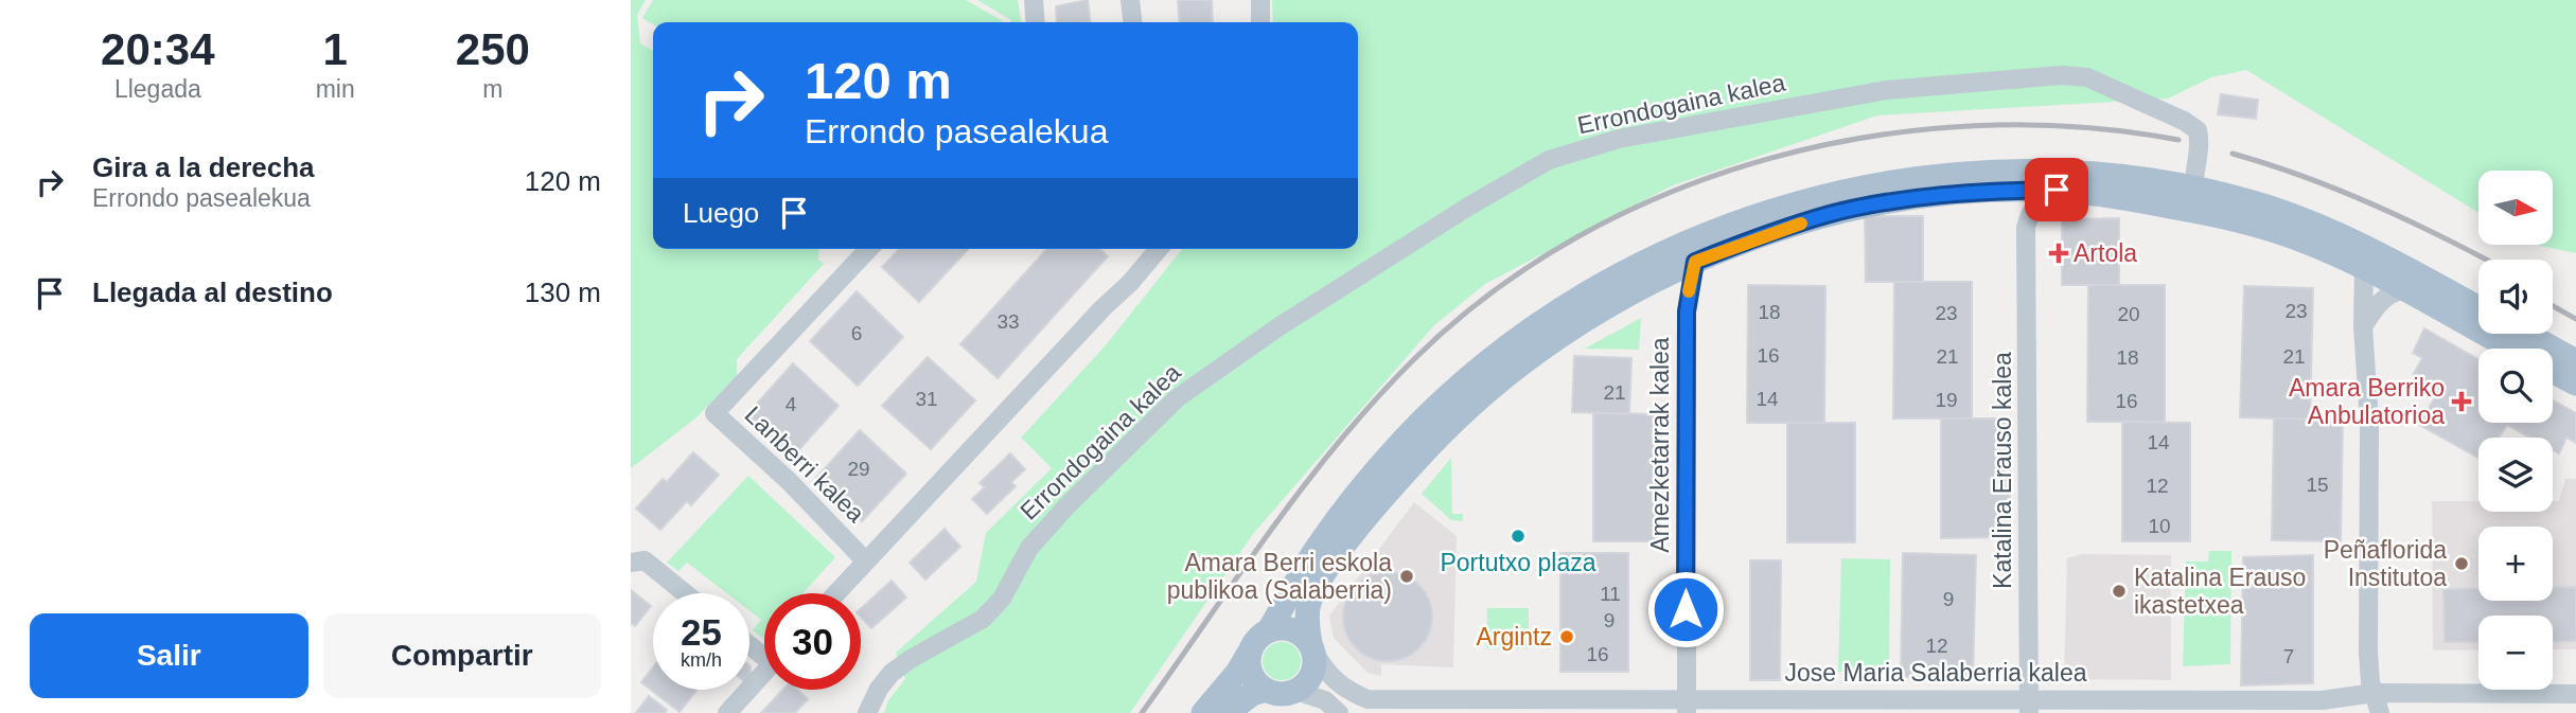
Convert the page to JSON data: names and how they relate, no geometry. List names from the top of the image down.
{
  "streets": {
    "street": [
      "Errondogaina kalea",
      "Amezketarrak kalea",
      "Lanberri kalea",
      "Katalina Erauso kalea",
      "Jose Maria Salaberria kalea"
    ]
  },
  "crossings": [
    ["Amezketarrak kalea", "Jose Maria Salaberria kalea"],
    ["Katalina Erauso kalea", "Jose Maria Salaberria kalea"]
  ],
  "places": {
    "health": ["Artola", "Amara Berriko Anbulatorioa"],
    "other": [
      "Portutxo plaza",
      "Peñaflorida Institutoa",
      "Amara Berri eskola publikoa (Salaberria)",
      "Katalina Erauso ikastetxea",
      "Argintz"
    ]
  },
  "house_numbers": [
    "23",
    "18",
    "23",
    "20",
    "33",
    "6",
    "16",
    "21",
    "21",
    "18",
    "21",
    "31",
    "14",
    "19",
    "16",
    "4",
    "14",
    "29",
    "15",
    "12",
    "10",
    "11",
    "9",
    "9",
    "12",
    "16",
    "7"
  ],
  "north": "right",
  "page": {
    "eta": [
      "20:34",
      "Llegada",
      "1",
      "min",
      "250",
      "m"
    ],
    "turn": ["120 m", "Errondo pasealekua"],
    "list": [
      {
        "name": "Gira a la derecha",
        "note": "Errondo pasealekua",
        "value": "120 m"
      },
      {
        "name": "Llegada al destino",
        "value": "130 m"
      }
    ],
    "map_buttons": ["+", "−"],
    "then": "Luego",
    "speed": "25 km/h",
    "limit": "30",
    "buttons": ["Salir", "Compartir"]
  }
}
